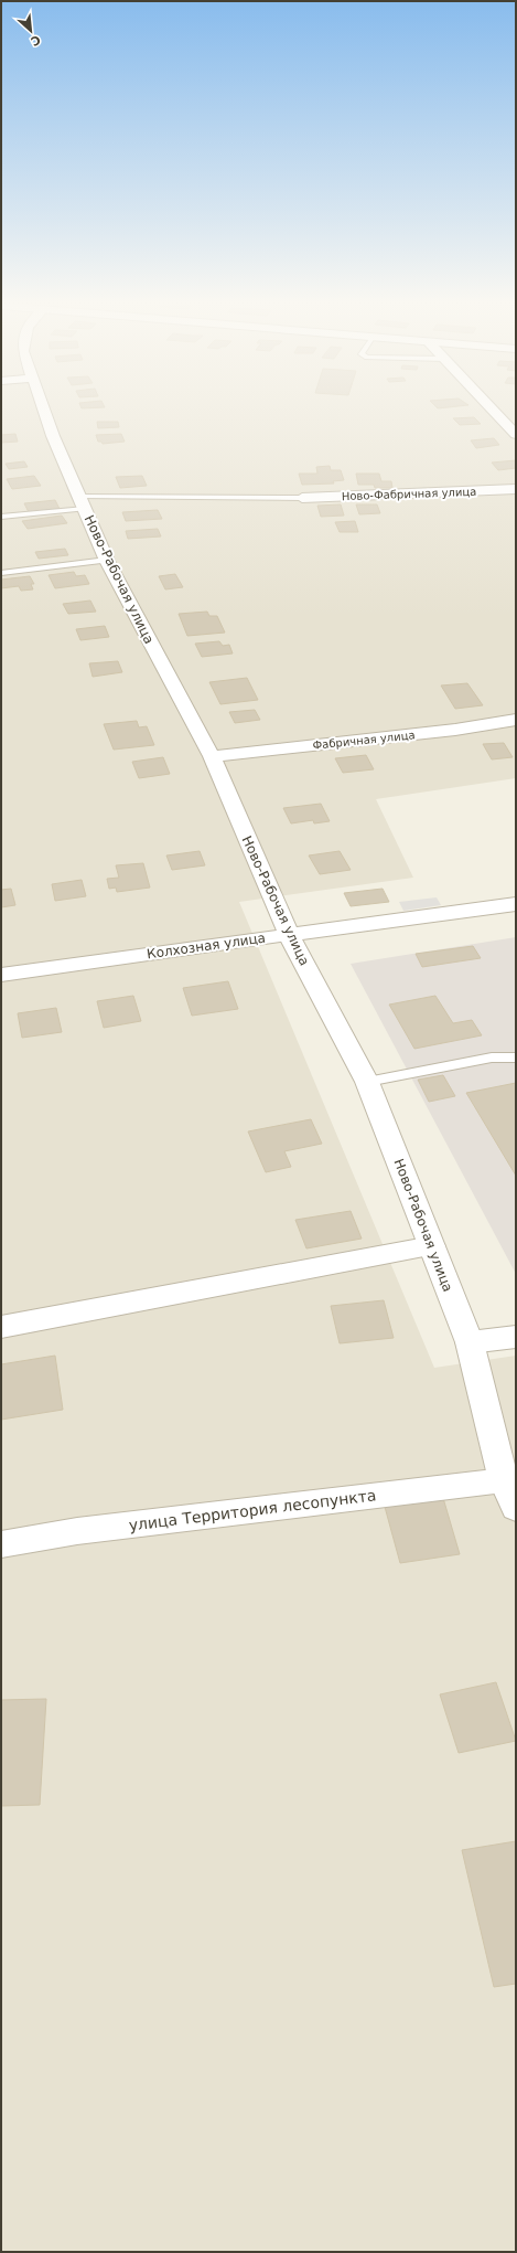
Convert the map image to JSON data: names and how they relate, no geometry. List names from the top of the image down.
{
  "streets": {
    "street": [
      "Ново-Фабричная улица",
      "Ново-Рабочая улица",
      "Фабричная улица",
      "Колхозная улица",
      "улица Территория лесопункта"
    ]
  },
  "crossings": [
    ["Ново-Рабочая улица", "Фабричная улица"],
    ["Ново-Рабочая улица", "Колхозная улица"],
    ["Ново-Рабочая улица", "улица Территория лесопункта"]
  ],
  "north": "bottom right"
}
